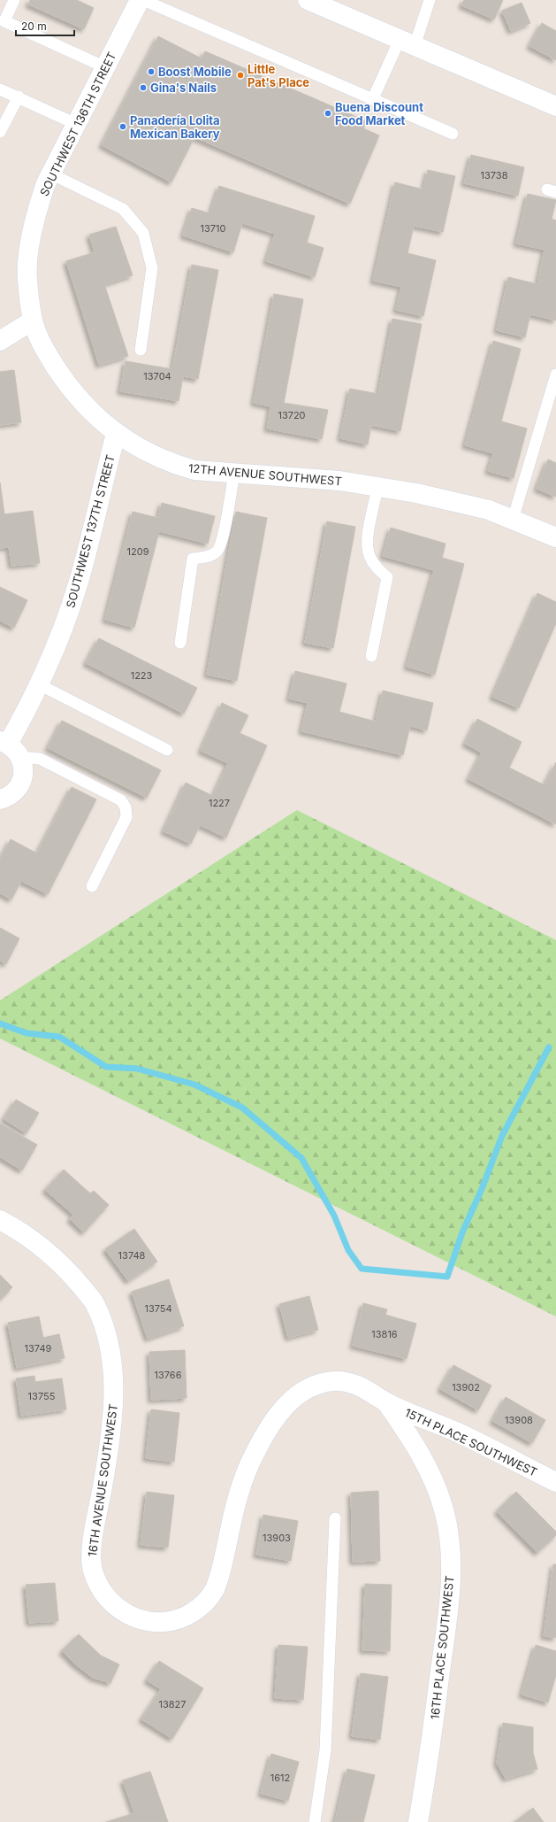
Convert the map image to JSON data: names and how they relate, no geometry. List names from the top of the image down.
{
  "streets": {
    "street": [
      "SOUTHWEST 136TH STREET",
      "12TH AVENUE SOUTHWEST",
      "SOUTHWEST 137TH STREET",
      "15TH PLACE SOUTHWEST",
      "16TH AVENUE SOUTHWEST",
      "16TH PLACE SOUTHWEST"
    ]
  },
  "crossings": [
    ["SOUTHWEST 136TH STREET", "12TH AVENUE SOUTHWEST"],
    ["12TH AVENUE SOUTHWEST", "SOUTHWEST 137TH STREET"],
    ["15TH PLACE SOUTHWEST", "16TH AVENUE SOUTHWEST"],
    ["15TH PLACE SOUTHWEST", "16TH PLACE SOUTHWEST"],
    ["16TH AVENUE SOUTHWEST", "16TH PLACE SOUTHWEST"]
  ],
  "places": [
    "Boost Mobile",
    "Little Pat's Place",
    "Gina's Nails",
    "Buena Discount Food Market",
    "Panadería Lolita Mexican Bakery"
  ],
  "house_numbers": [
    "13738",
    "13710",
    "13704",
    "13720",
    "1209",
    "1223",
    "1227",
    "13748",
    "13754",
    "13816",
    "13749",
    "13766",
    "13902",
    "13755",
    "13908",
    "13903",
    "13827",
    "1612"
  ],
  "scale_bar": "20 m"
}
